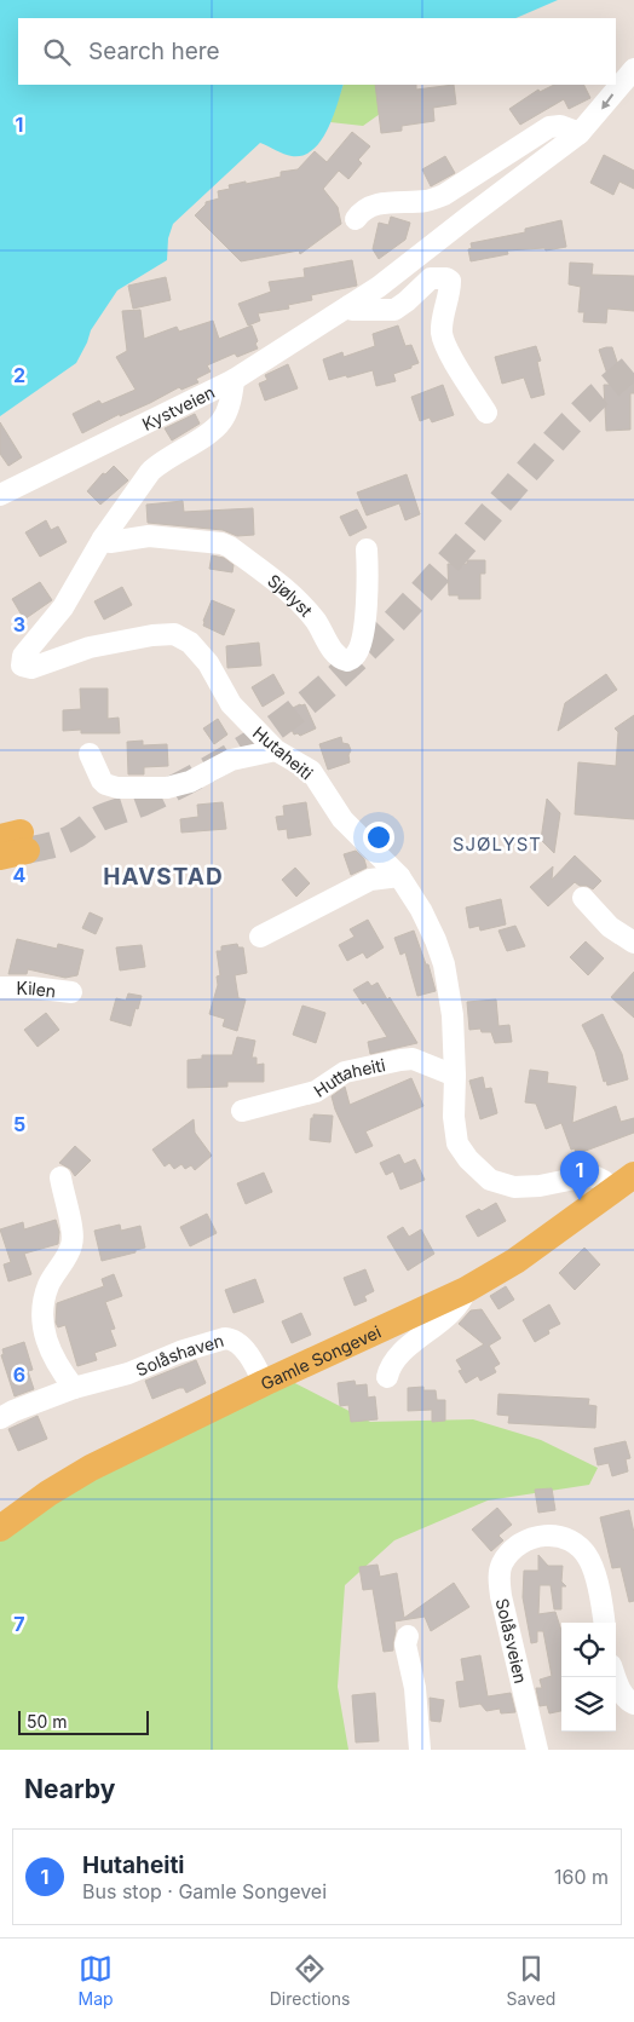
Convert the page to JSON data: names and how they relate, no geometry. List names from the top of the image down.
{
  "streets": {
    "main road": ["Gamle Songevei"],
    "street": [
      "Kystveien",
      "Sjølyst",
      "Hutaheiti",
      "Kilen",
      "Huttaheiti",
      "Solåshaven",
      "Solåsveien"
    ]
  },
  "crossings": [
    ["Sjølyst", "Hutaheiti"],
    ["Hutaheiti", "Huttaheiti"],
    ["Hutaheiti", "Gamle Songevei"],
    ["Solåshaven", "Gamle Songevei"]
  ],
  "districts": ["SJØLYST", "HAVSTAD"],
  "scale_bar": "50 m",
  "page": {
    "search": "Search here",
    "pins": "1",
    "scale": "50 m",
    "heading": "Nearby",
    "list": [
      {
        "mark": "1",
        "name": "Hutaheiti",
        "note": "Bus stop · Gamle Songevei",
        "value": "160 m"
      }
    ],
    "nav": ["Map", "Directions", "Saved"]
  },
  "grid": {
    "rows": [
      "1",
      "2",
      "3",
      "4",
      "5",
      "6",
      "7"
    ]
  }
}
